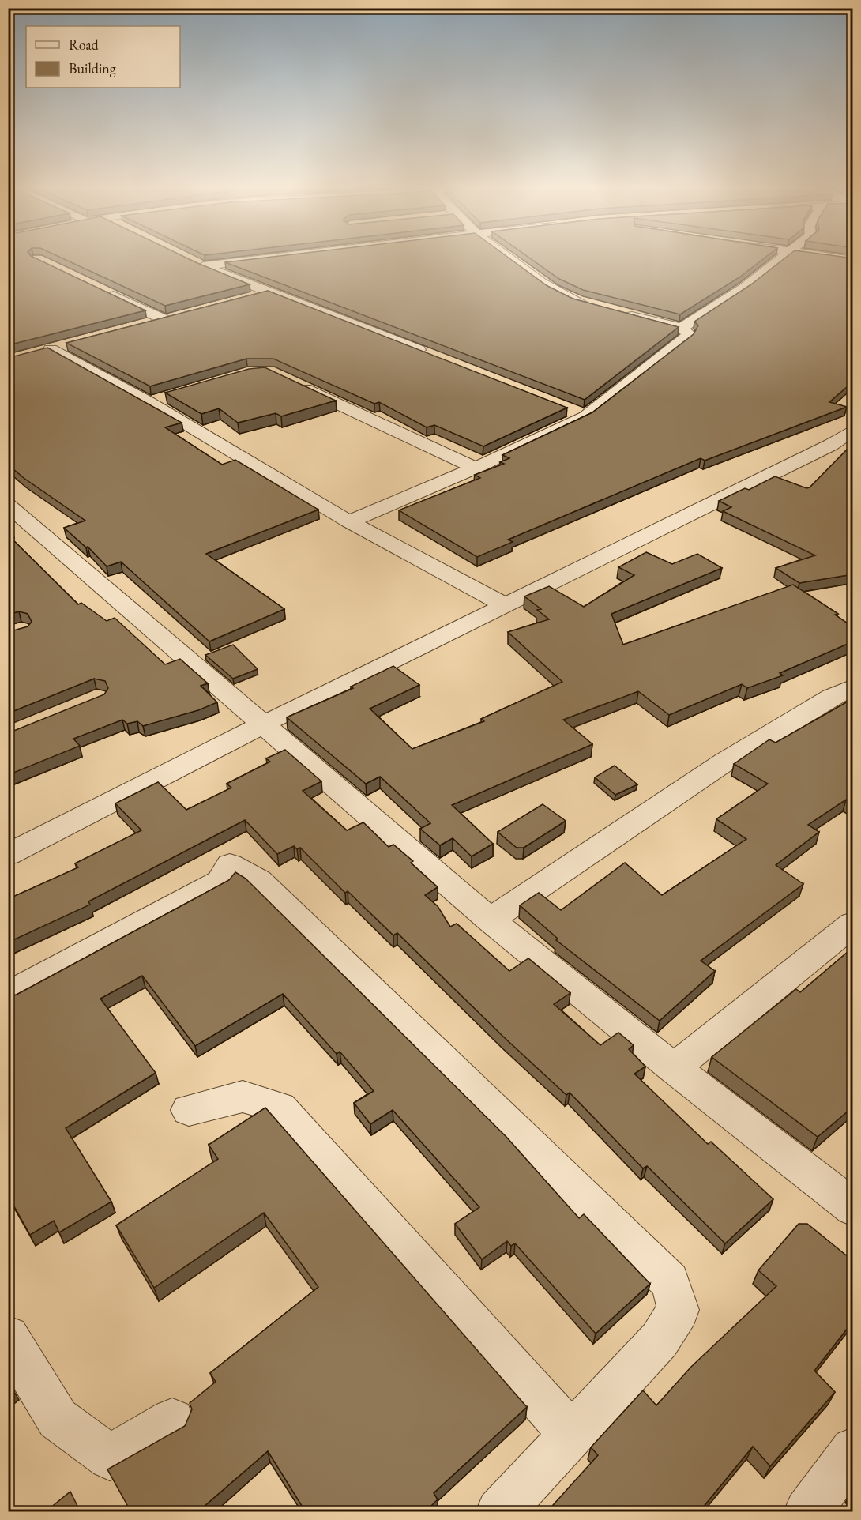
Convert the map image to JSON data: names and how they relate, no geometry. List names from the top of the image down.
{
  "legend": ["Road", "Building"]
}
